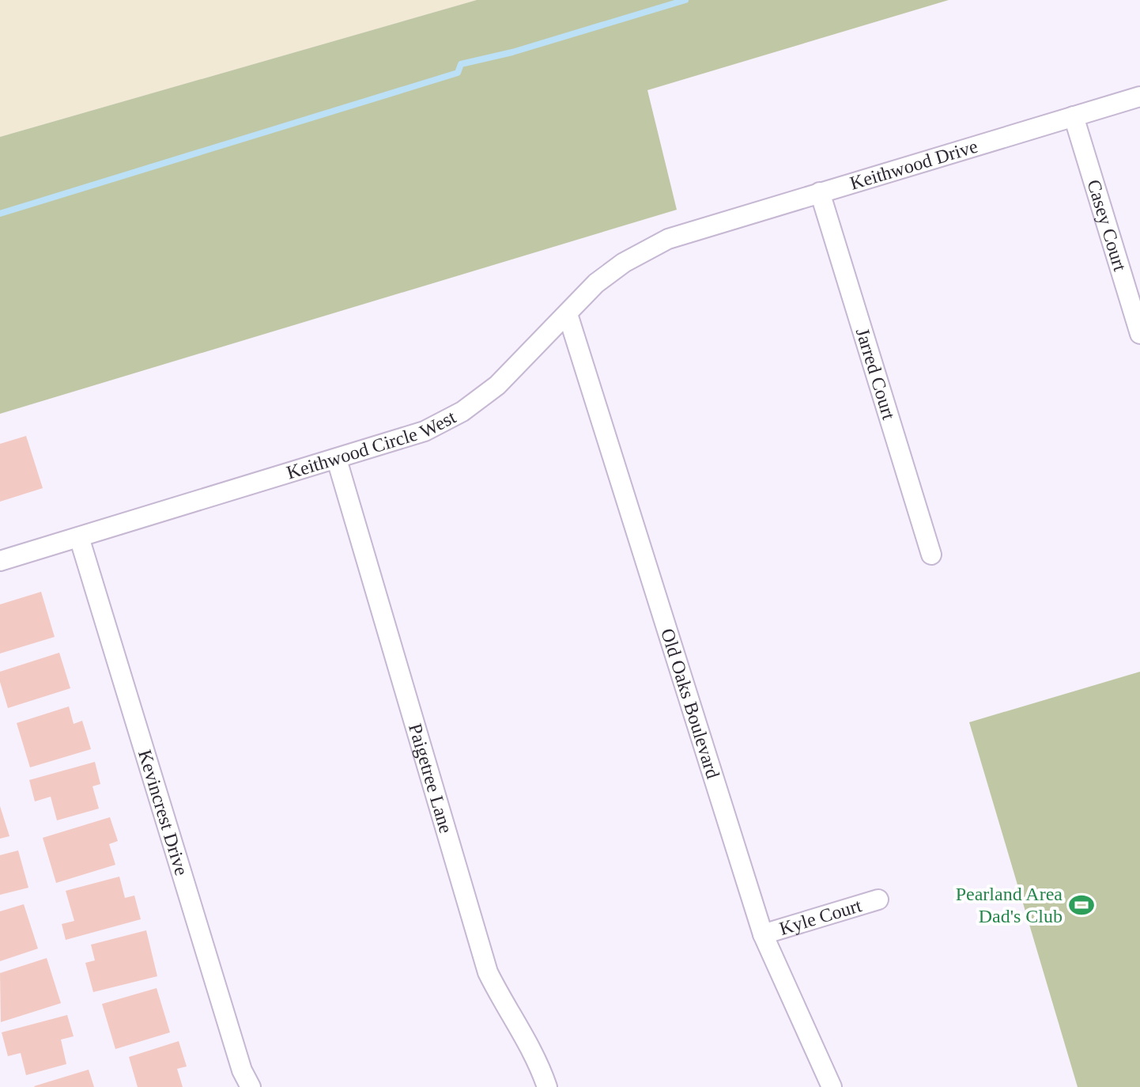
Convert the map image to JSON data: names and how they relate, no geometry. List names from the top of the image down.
{
  "streets": {
    "street": [
      "Keithwood Drive",
      "Casey Court",
      "Jarred Court",
      "Keithwood Circle West",
      "Old Oaks Boulevard",
      "Paigetree Lane",
      "Kevincrest Drive",
      "Kyle Court"
    ]
  },
  "crossings": [
    ["Keithwood Drive", "Casey Court"],
    ["Keithwood Drive", "Jarred Court"],
    ["Keithwood Drive", "Keithwood Circle West"],
    ["Keithwood Circle West", "Old Oaks Boulevard"],
    ["Keithwood Circle West", "Paigetree Lane"],
    ["Keithwood Circle West", "Kevincrest Drive"],
    ["Old Oaks Boulevard", "Kyle Court"]
  ],
  "places": {
    "sports": ["Pearland Area Dad's Club"]
  }
}
